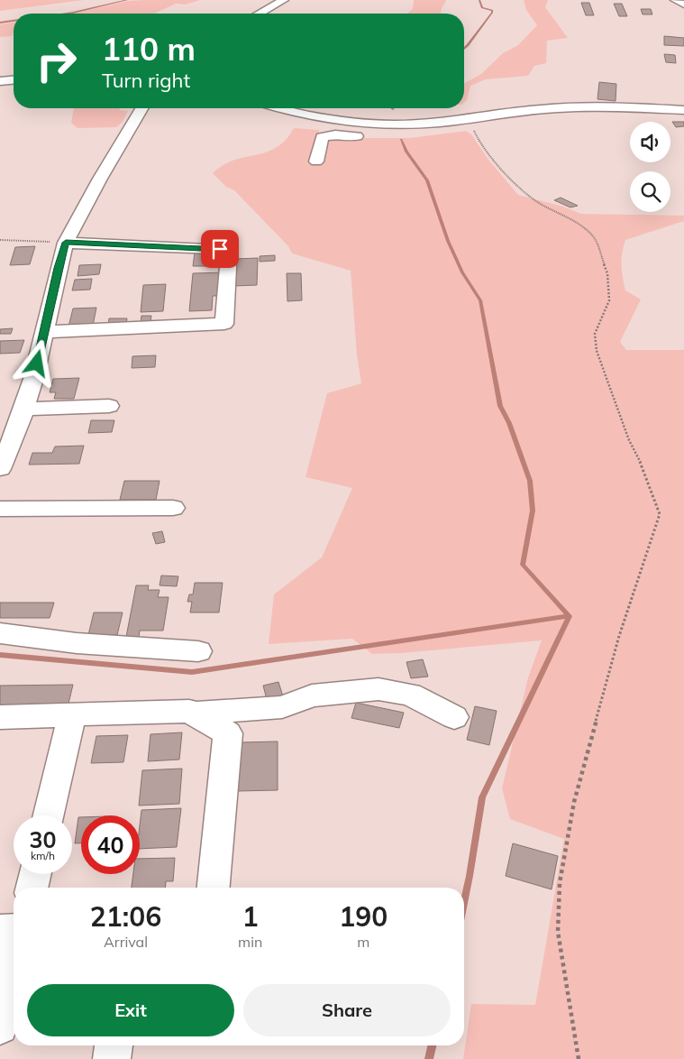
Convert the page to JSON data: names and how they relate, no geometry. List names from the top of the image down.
{
  "page": {
    "turn": ["110 m", "Turn right"],
    "speed": "30 km/h",
    "limit": "40",
    "eta": [
      "21:06",
      "Arrival",
      "1",
      "min",
      "190",
      "m"
    ],
    "buttons": ["Exit", "Share"]
  }
}
